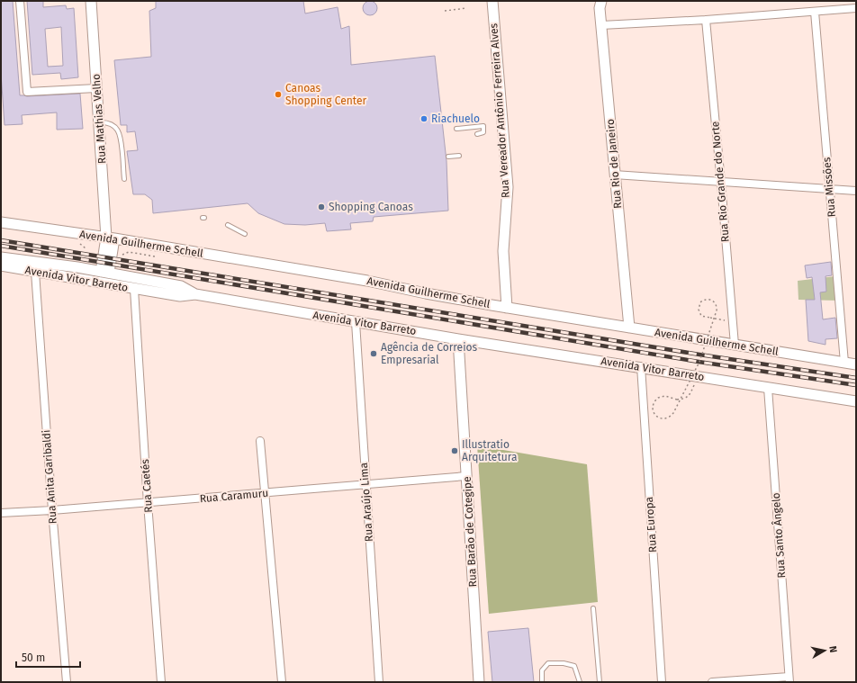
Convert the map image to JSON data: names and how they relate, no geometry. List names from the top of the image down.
{
  "streets": {
    "main road": [
      "Rua Vereador Antônio Ferreira Alves",
      "Rua Mathias Velho",
      "Rua Rio de Janeiro",
      "Avenida Guilherme Schell",
      "Avenida Vitor Barreto",
      "Rua Barão de Cotegipe"
    ],
    "street": [
      "Rua Rio Grande do Norte",
      "Rua Missões",
      "Rua Anita Garibaldi",
      "Rua Caetés",
      "Rua Caramuru",
      "Rua Araújo Lima",
      "Rua Europa",
      "Rua Santo Ângelo"
    ]
  },
  "crossings": [
    ["Rua Vereador Antônio Ferreira Alves", "Avenida Guilherme Schell"],
    ["Rua Mathias Velho", "Avenida Guilherme Schell"],
    ["Rua Rio de Janeiro", "Avenida Guilherme Schell"],
    ["Rua Rio Grande do Norte", "Avenida Guilherme Schell"],
    ["Rua Missões", "Avenida Guilherme Schell"],
    ["Avenida Vitor Barreto", "Rua Anita Garibaldi"],
    ["Avenida Vitor Barreto", "Rua Caetés"],
    ["Avenida Vitor Barreto", "Rua Araújo Lima"],
    ["Avenida Vitor Barreto", "Rua Europa"],
    ["Avenida Vitor Barreto", "Rua Barão de Cotegipe"],
    ["Avenida Vitor Barreto", "Rua Santo Ângelo"],
    ["Rua Anita Garibaldi", "Rua Caramuru"],
    ["Rua Caetés", "Rua Caramuru"],
    ["Rua Caramuru", "Rua Araújo Lima"],
    ["Rua Caramuru", "Rua Barão de Cotegipe"]
  ],
  "places": [
    "Canoas Shopping Center",
    "Riachuelo",
    "Shopping Canoas",
    "Agência de Correios Empresarial",
    "Illustratio Arquitetura"
  ],
  "scale_bar": "50 m",
  "north": "right"
}
